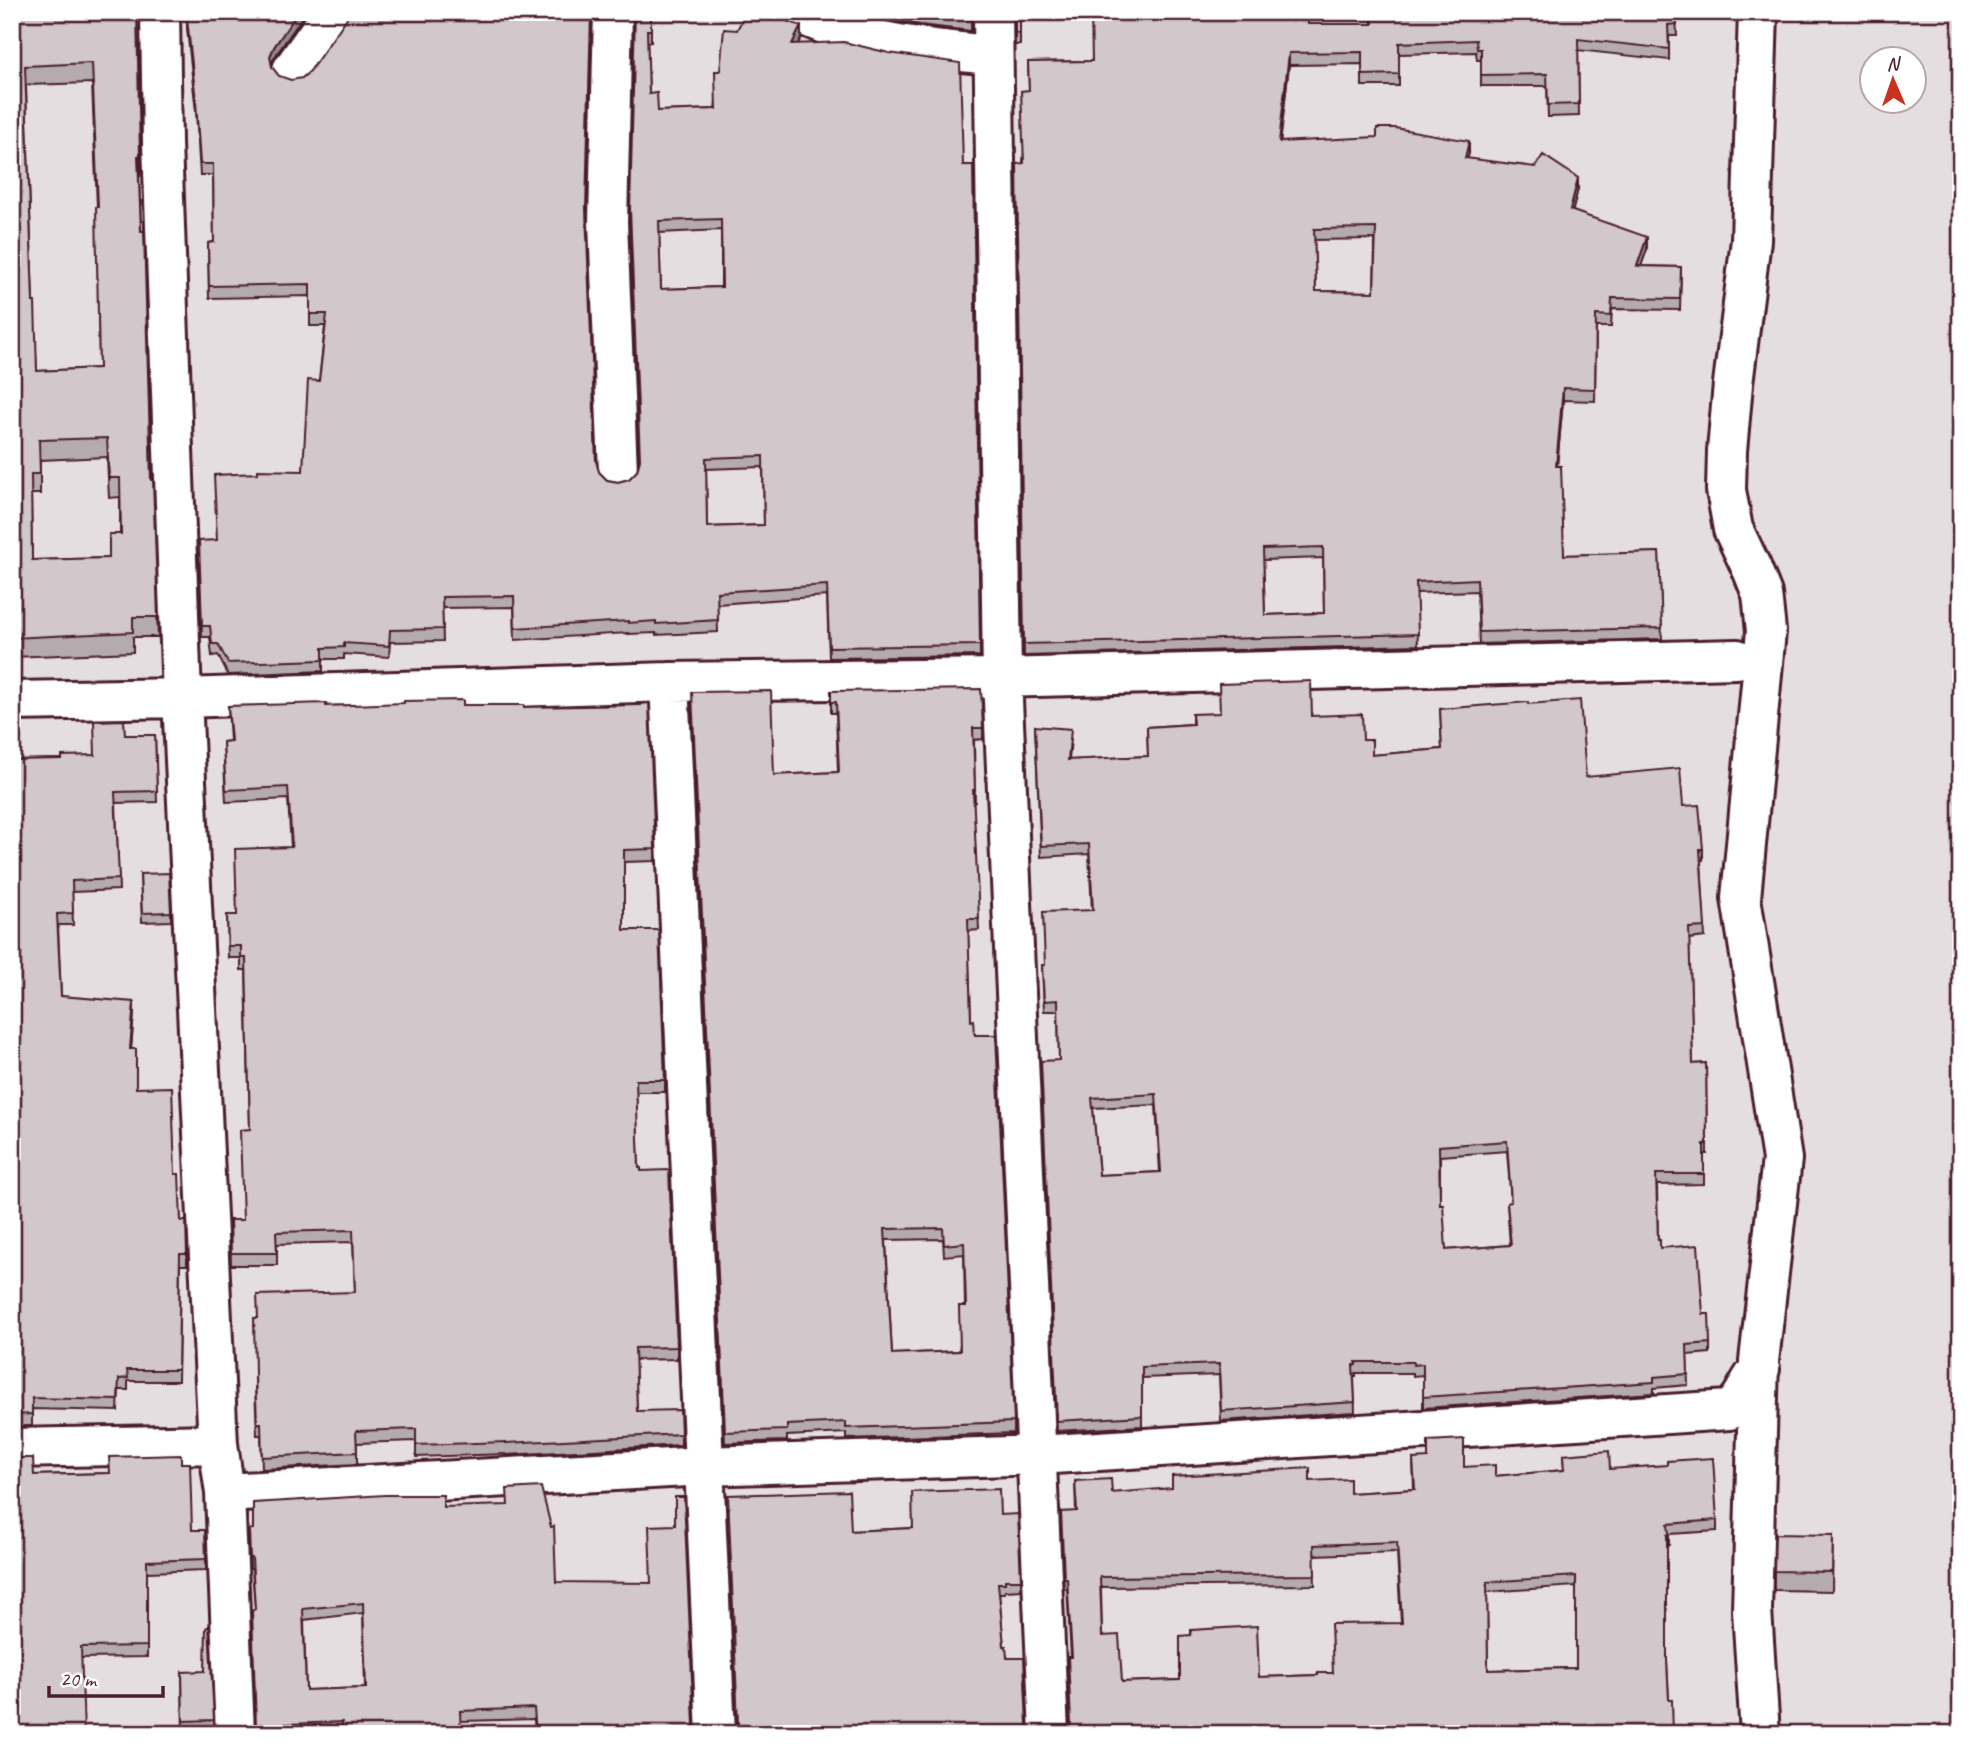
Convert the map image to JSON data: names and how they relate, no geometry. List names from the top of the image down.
{
  "scale_bar": "20 m",
  "north": "top"
}
